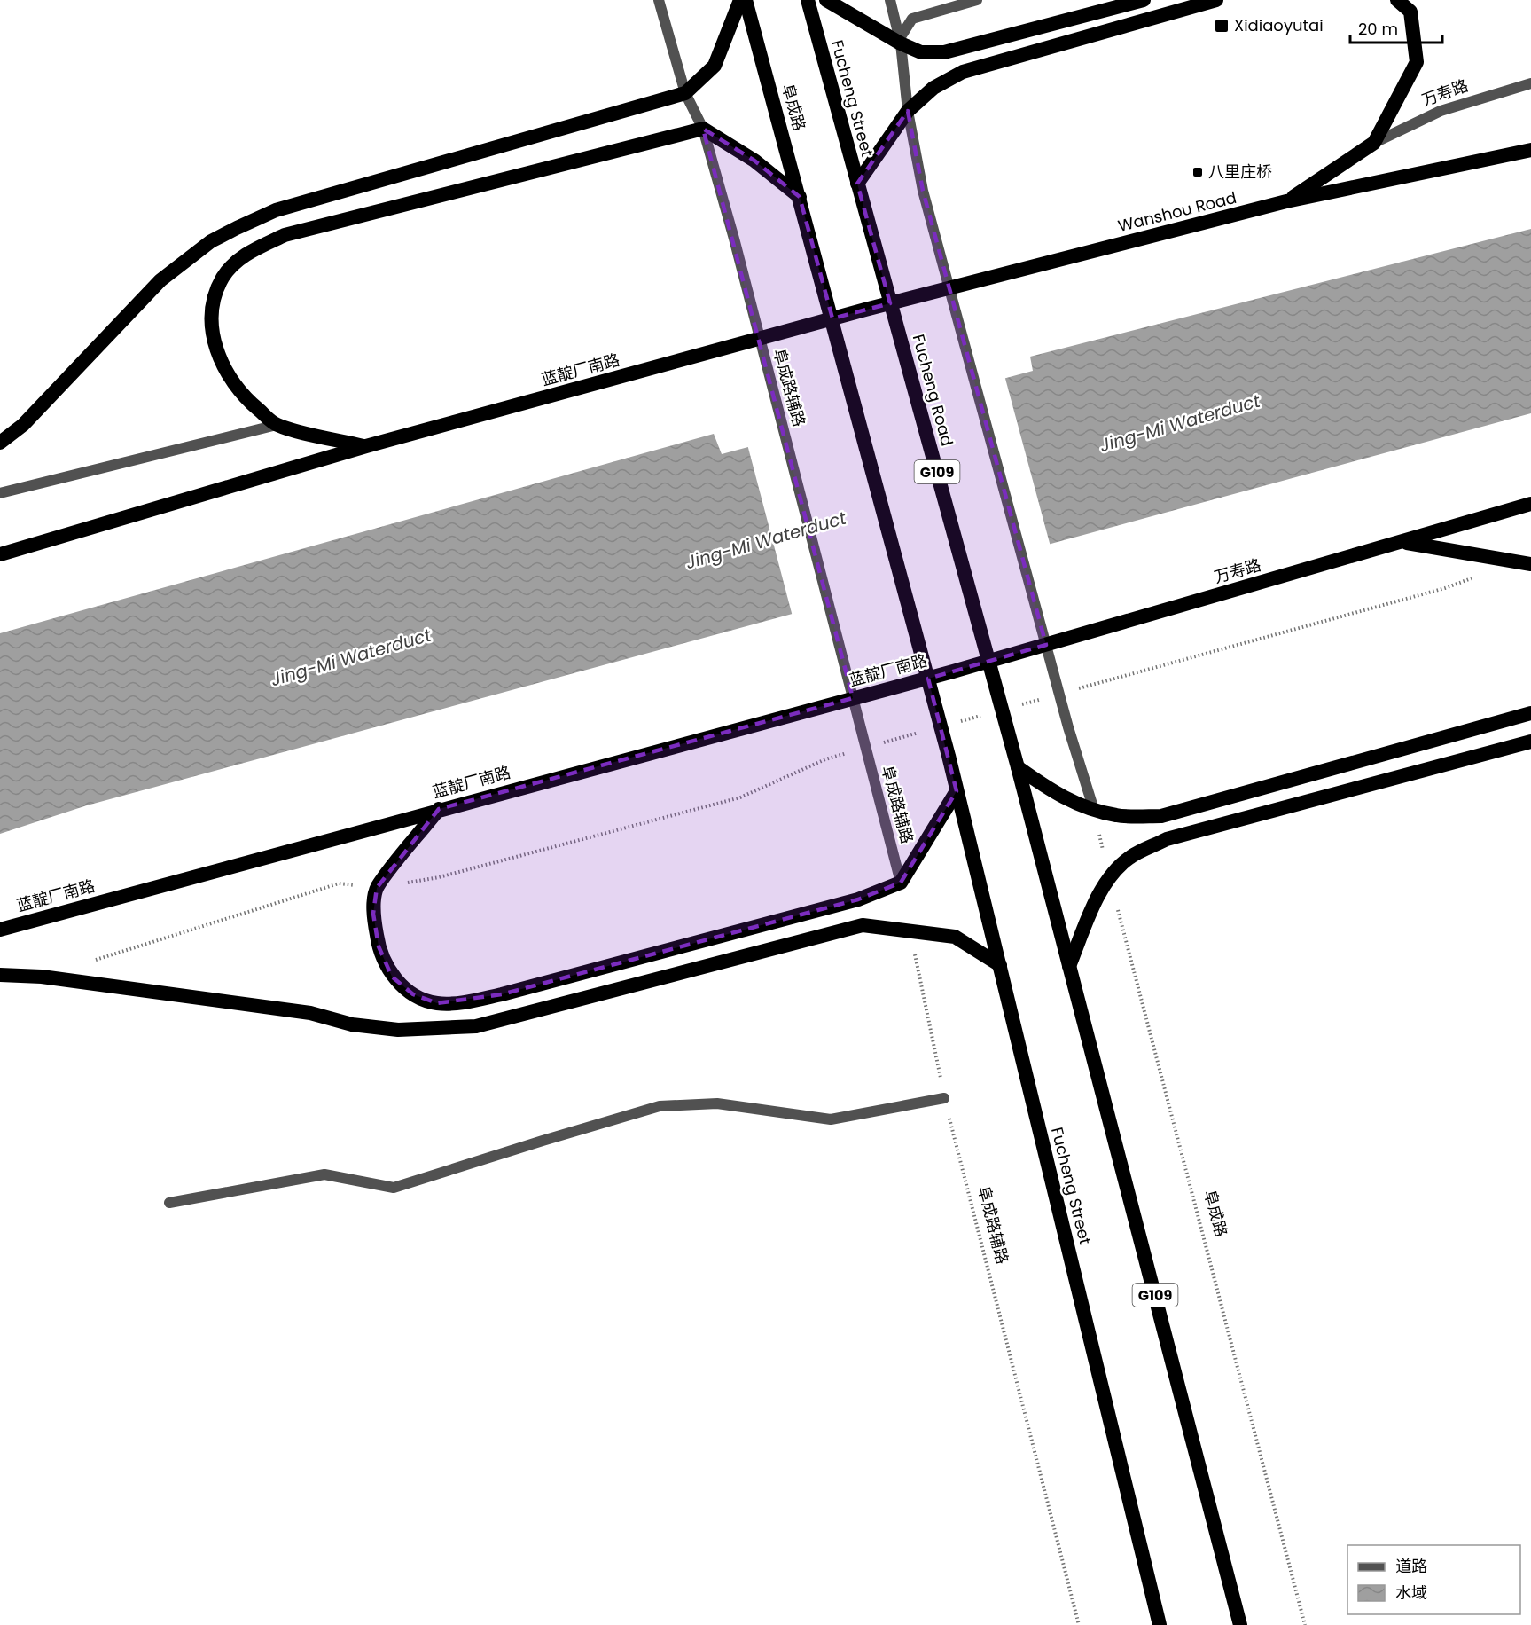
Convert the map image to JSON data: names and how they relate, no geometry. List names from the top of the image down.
{
  "streets": {
    "highway": [
      "万寿路",
      "Fucheng Street",
      "阜成路",
      "Wanshou Road",
      "蓝靛厂南路",
      "Fucheng Road",
      "G109"
    ],
    "street": ["阜成路辅路"]
  },
  "crossings": [
    ["万寿路", "蓝靛厂南路"],
    ["Fucheng Street", "阜成路"],
    ["Fucheng Street", "Fucheng Road"],
    ["Wanshou Road", "蓝靛厂南路"],
    ["Fucheng Road", "G109"]
  ],
  "water": ["Jing-Mi Waterduct"],
  "places": {
    "transit": ["Xidiaoyutai", "八里庄桥"]
  },
  "legend": ["道路", "水域"],
  "scale_bar": "20 m"
}
